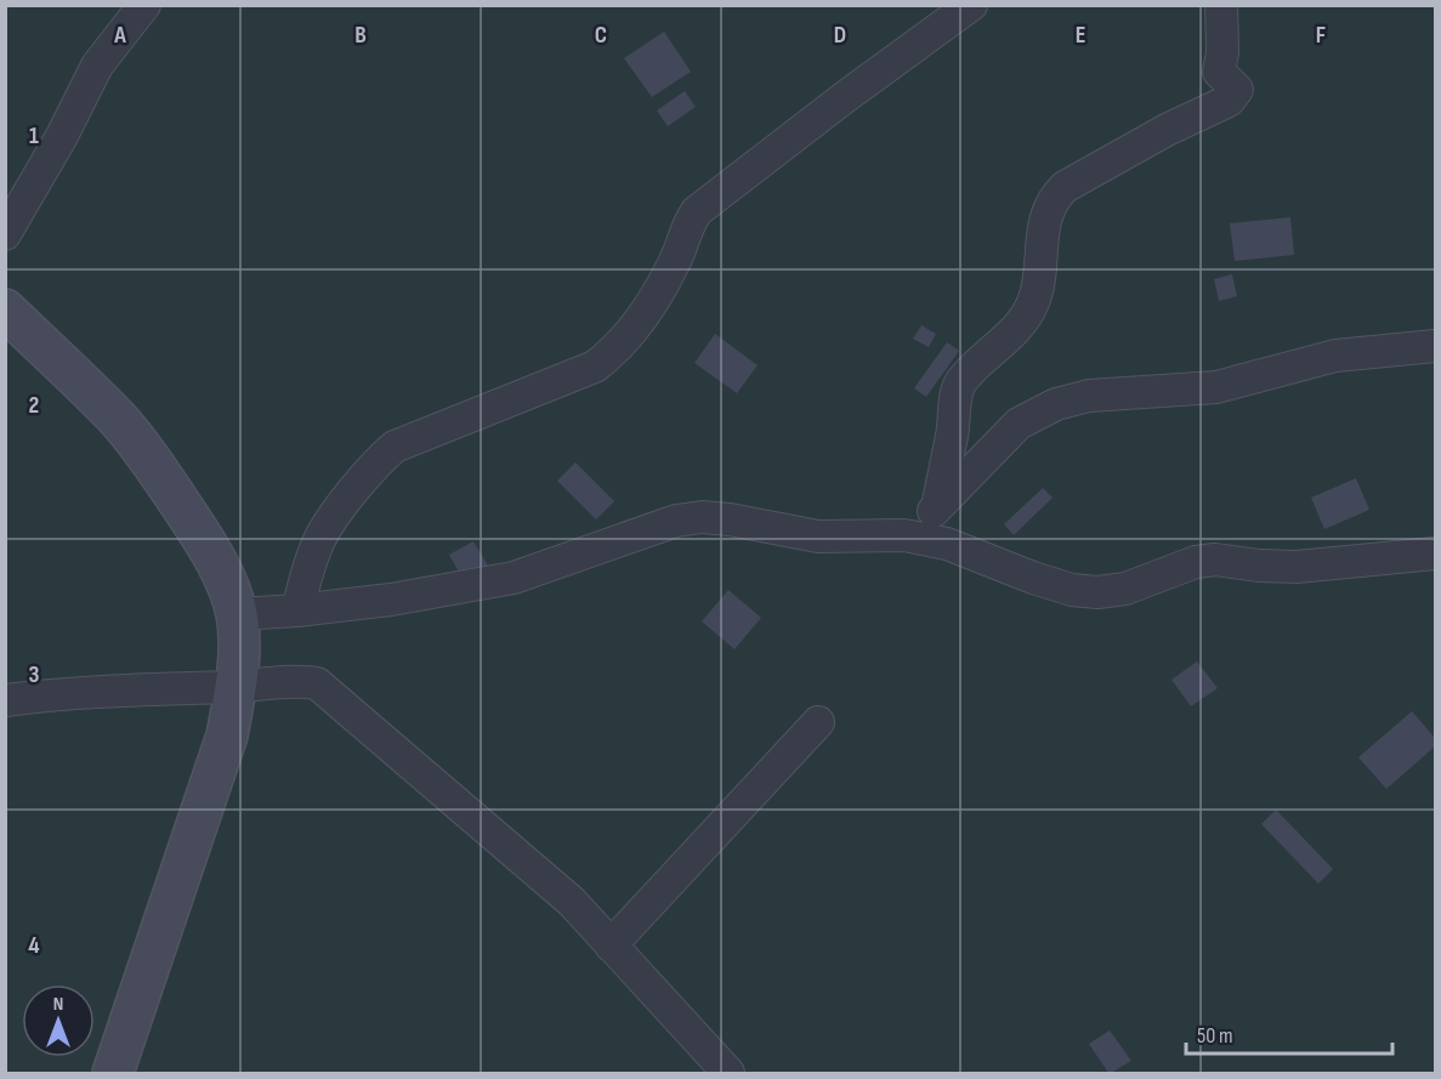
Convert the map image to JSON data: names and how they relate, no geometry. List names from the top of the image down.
{
  "scale_bar": "50 m",
  "north": "top",
  "grid": {
    "columns": [
      "A",
      "B",
      "C",
      "D",
      "E",
      "F"
    ],
    "rows": [
      "1",
      "2",
      "3",
      "4"
    ]
  }
}
